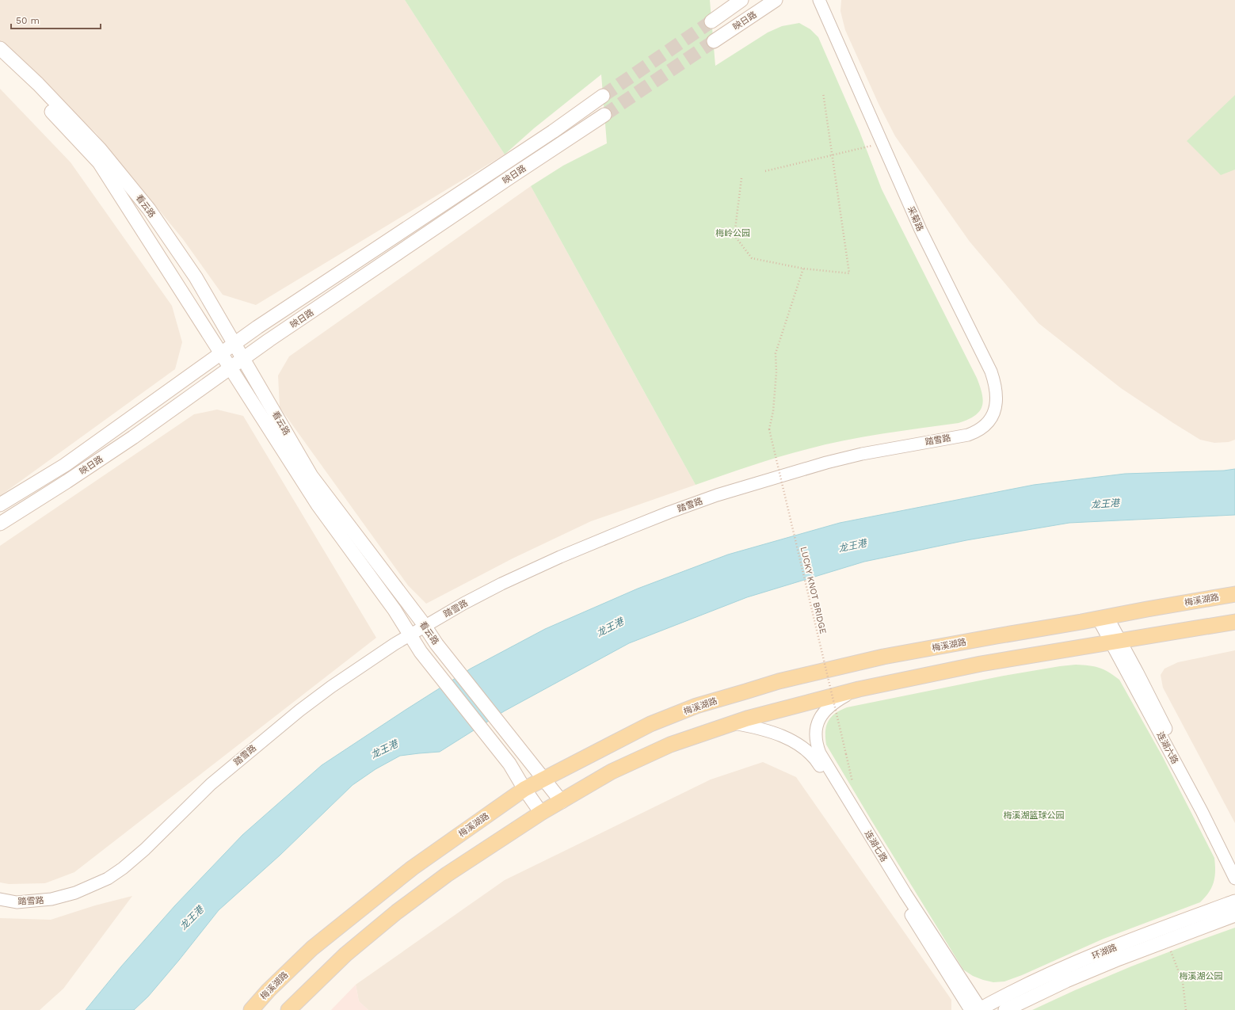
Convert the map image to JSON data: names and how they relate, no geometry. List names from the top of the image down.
{
  "streets": {
    "main road": [
      "映日路",
      "看云路",
      "梅溪湖路",
      "环湖路"
    ],
    "street": [
      "采菊路",
      "踏雪路",
      "连湖六路",
      "连湖七路"
    ],
    "path": ["LUCKY KNOT BRIDGE"]
  },
  "crossings": [
    ["映日路", "看云路"],
    ["看云路", "踏雪路"],
    ["看云路", "梅溪湖路"],
    ["采菊路", "踏雪路"],
    ["LUCKY KNOT BRIDGE", "连湖七路"],
    ["梅溪湖路", "连湖六路"],
    ["连湖七路", "环湖路"]
  ],
  "water": ["龙王港"],
  "parks": ["梅岭公园", "梅溪湖篮球公园", "梅溪湖公园"],
  "scale_bar": "50 m"
}
